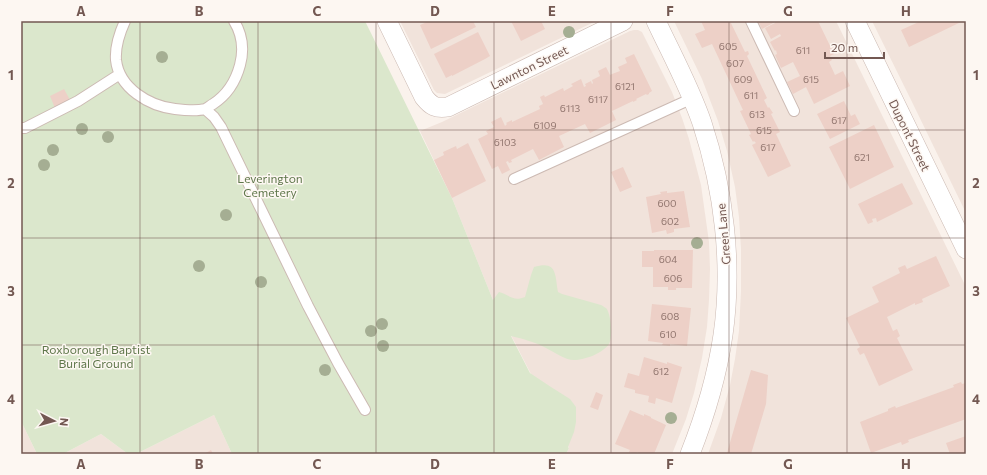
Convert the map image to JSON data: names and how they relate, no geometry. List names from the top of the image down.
{
  "streets": {
    "street": ["Lawnton Street", "Dupont Street", "Green Lane"]
  },
  "parks": ["Leverington Cemetery", "Roxborough Baptist Burial Ground"],
  "house_numbers": [
    "605",
    "611",
    "607",
    "609",
    "615",
    "6121",
    "611",
    "6117",
    "6113",
    "613",
    "617",
    "6109",
    "615",
    "6103",
    "617",
    "621",
    "600",
    "602",
    "604",
    "606",
    "608",
    "610",
    "612"
  ],
  "scale_bar": "20 m",
  "north": "right",
  "grid": {
    "columns": [
      "A",
      "B",
      "C",
      "D",
      "E",
      "F",
      "G",
      "H"
    ],
    "rows": [
      "1",
      "2",
      "3",
      "4"
    ]
  }
}
